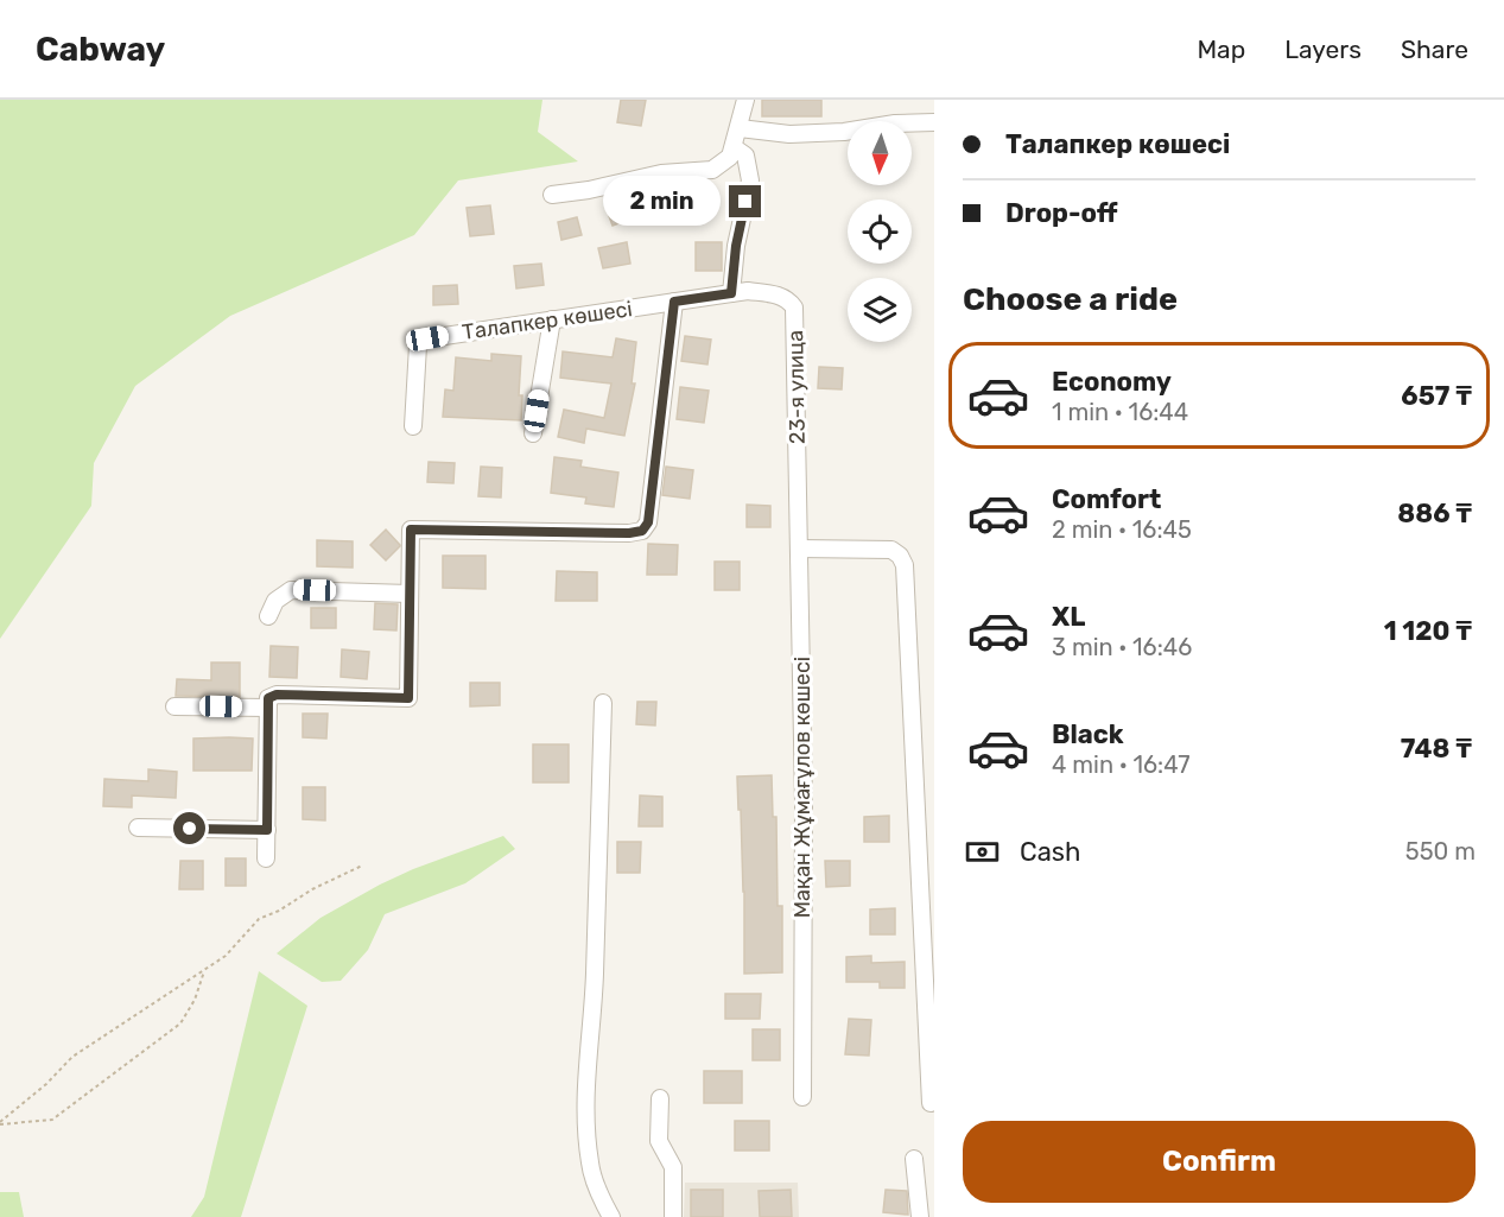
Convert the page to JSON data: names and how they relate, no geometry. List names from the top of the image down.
{
  "streets": {
    "street": ["Талапкер көшесі", "23-я улица", "Мақан Жұмағұлов көшесі"]
  },
  "crossings": [
    ["Талапкер көшесі", "23-я улица"],
    ["23-я улица", "Мақан Жұмағұлов көшесі"]
  ],
  "north": "bottom",
  "page": {
    "header": "Cabway",
    "nav": ["Map", "Layers", "Share"],
    "banner": ["Талапкер көшесі", "Drop-off"],
    "bubble": "2 min",
    "heading": "Choose a ride",
    "list": [
      {
        "name": "Economy",
        "note": "1 min · 16:44",
        "value": "657 ₸"
      },
      {
        "name": "Comfort",
        "note": "2 min · 16:45",
        "value": "886 ₸"
      },
      {
        "name": "XL",
        "note": "3 min · 16:46",
        "value": "1 120 ₸"
      },
      {
        "name": "Black",
        "note": "4 min · 16:47",
        "value": "748 ₸"
      }
    ],
    "pay": ["Cash", "550 m"],
    "buttons": "Confirm"
  }
}
